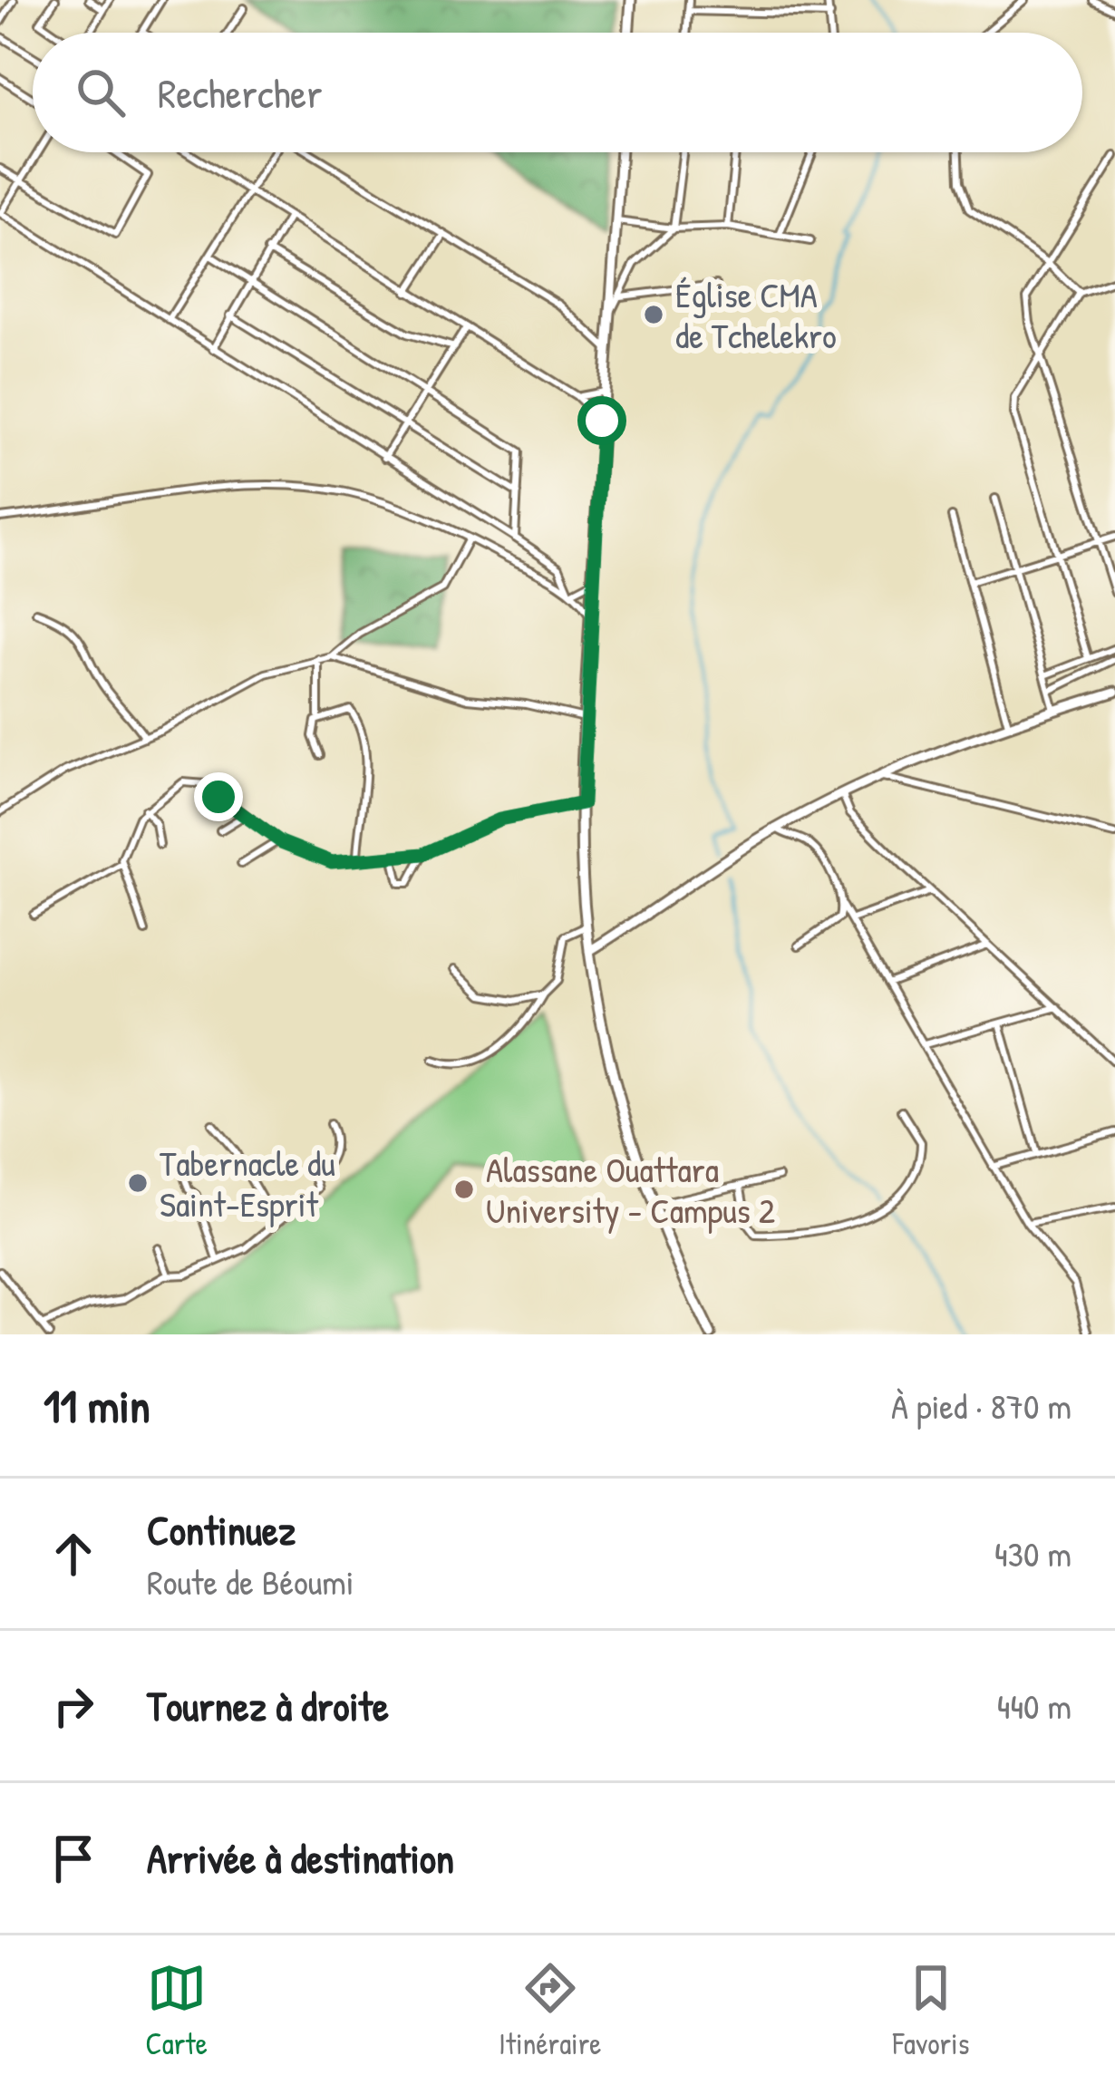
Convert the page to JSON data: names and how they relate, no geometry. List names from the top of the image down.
{
  "places": ["Église CMA de Tchelekro", "Tabernacle du Saint-Esprit", "Alassane Ouattara University - Campus 2"],
  "page": {
    "search": "Rechercher",
    "heading": ["11 min", "À pied · 870 m"],
    "list": [
      ["Continuez", "Route de Béoumi", "430 m"],
      ["Tournez à droite", "440 m"],
      "Arrivée à destination"
    ],
    "nav": ["Carte", "Itinéraire", "Favoris"]
  }
}
